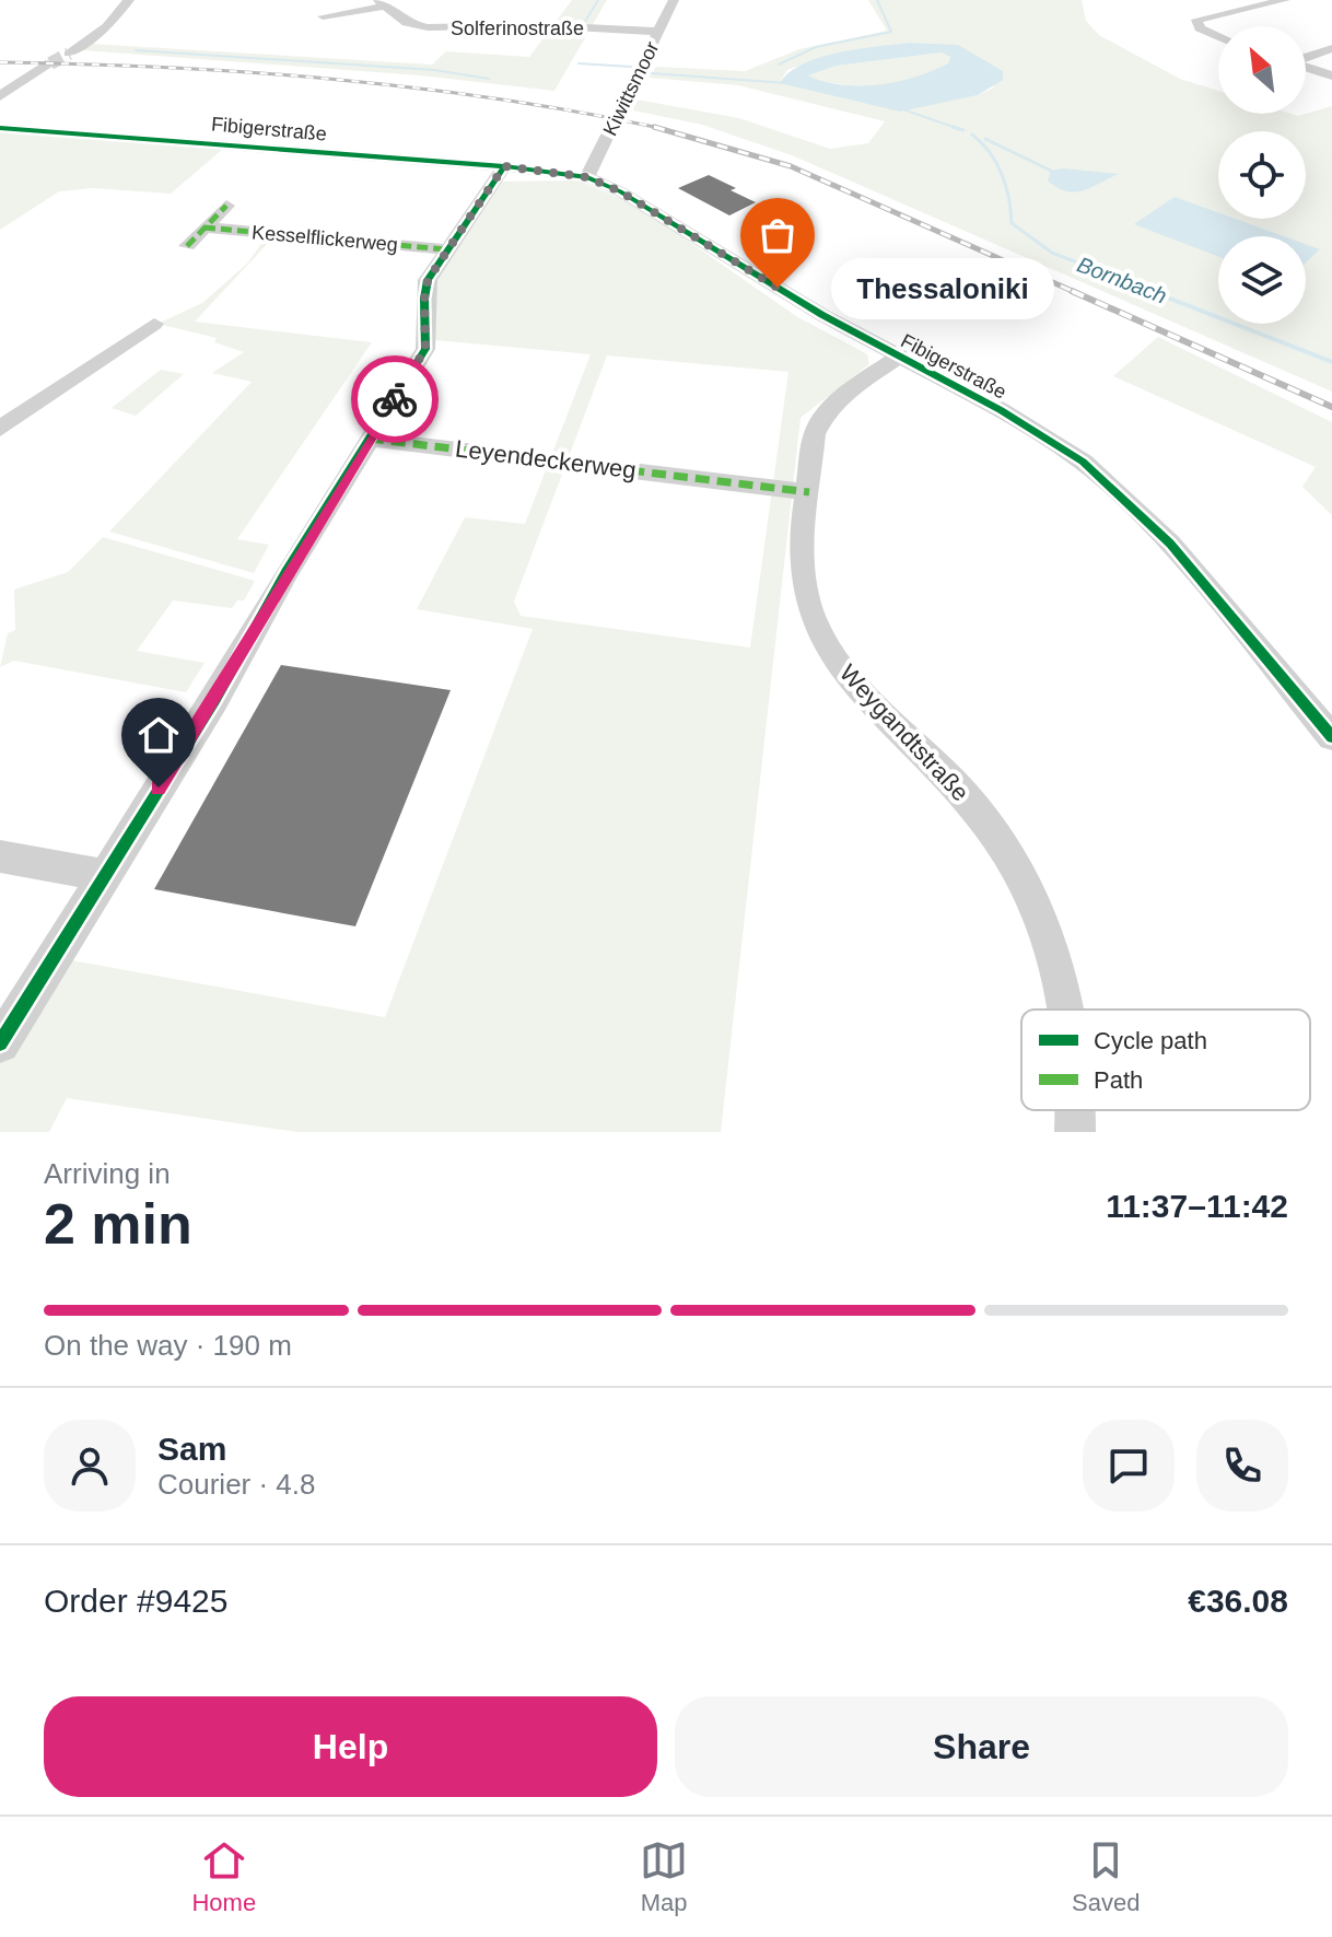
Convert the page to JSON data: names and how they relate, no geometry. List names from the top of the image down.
{
  "streets": {
    "street": [
      "Solferinostraße",
      "Kiwittsmoor",
      "Fibigerstraße",
      "Kesselflickerweg",
      "Leyendeckerweg",
      "Weygandtstraße"
    ]
  },
  "crossings": [
    ["Solferinostraße", "Kiwittsmoor"],
    ["Kiwittsmoor", "Fibigerstraße"],
    ["Fibigerstraße", "Weygandtstraße"],
    ["Leyendeckerweg", "Weygandtstraße"]
  ],
  "water": ["Bornbach"],
  "places": ["Thessaloniki"],
  "legend": ["Cycle path", "Path"],
  "north": "top left",
  "page": {
    "bubble": "Thessaloniki",
    "heading": ["2 min", "Arriving in", "11:37–11:42"],
    "panel": [
      "Sam",
      "Courier · 4.8",
      "Order #9425",
      "€36.08"
    ],
    "bar": "On the way · 190 m",
    "buttons": ["Help", "Share"],
    "tabs": ["Home", "Map", "Saved"]
  }
}
